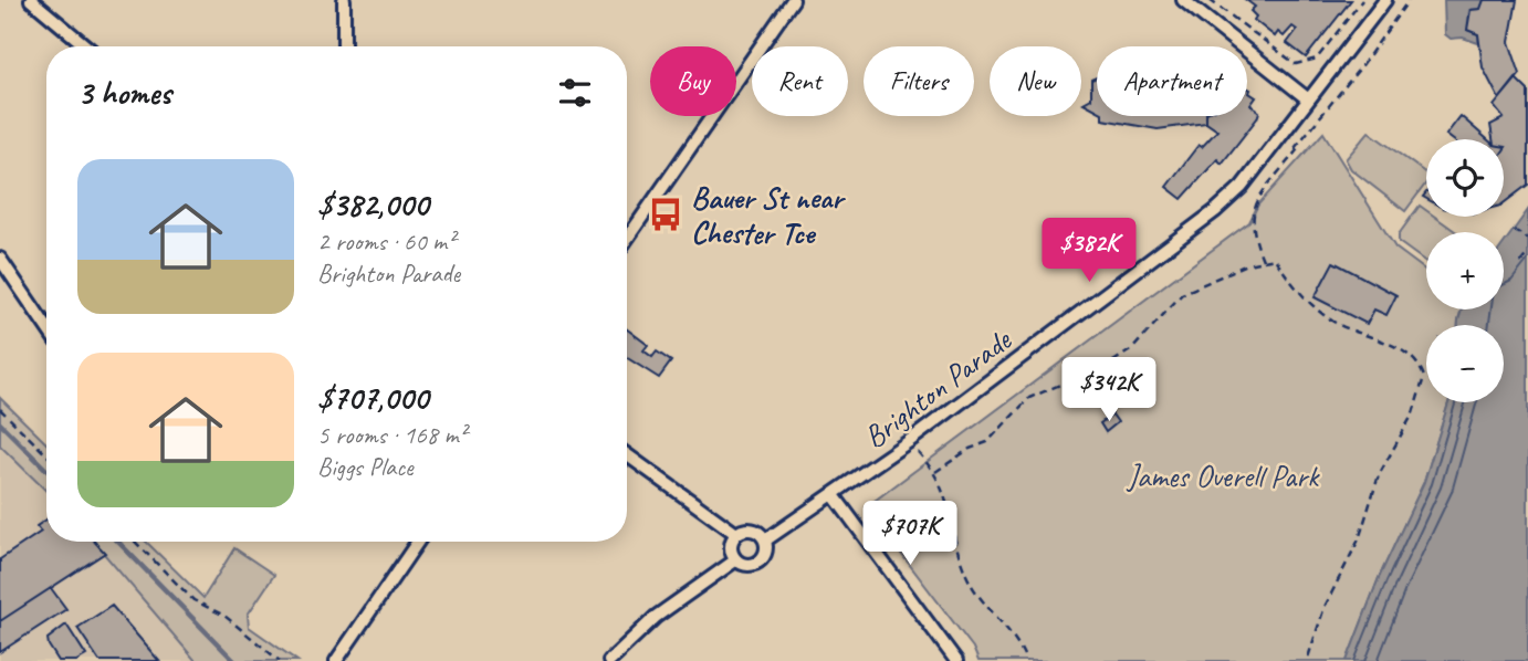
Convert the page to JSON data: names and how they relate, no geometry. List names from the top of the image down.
{
  "streets": {
    "street": ["Brighton Parade"]
  },
  "parks": ["James Overell Park"],
  "places": {
    "bus stop": ["Bauer St near Chester Tce"]
  },
  "page": {
    "chip": [
      "Buy",
      "Rent",
      "Filters",
      "New",
      "Apartment"
    ],
    "heading": "3 homes",
    "map_buttons": ["+", "−"],
    "list": [
      {
        "name": "$382,000",
        "note": "2 rooms · 60 m² · Brighton Parade"
      },
      {
        "name": "$707,000",
        "note": "5 rooms · 168 m² · Biggs Place"
      }
    ],
    "price": ["$382K", "$342K", "$707K"]
  }
}
